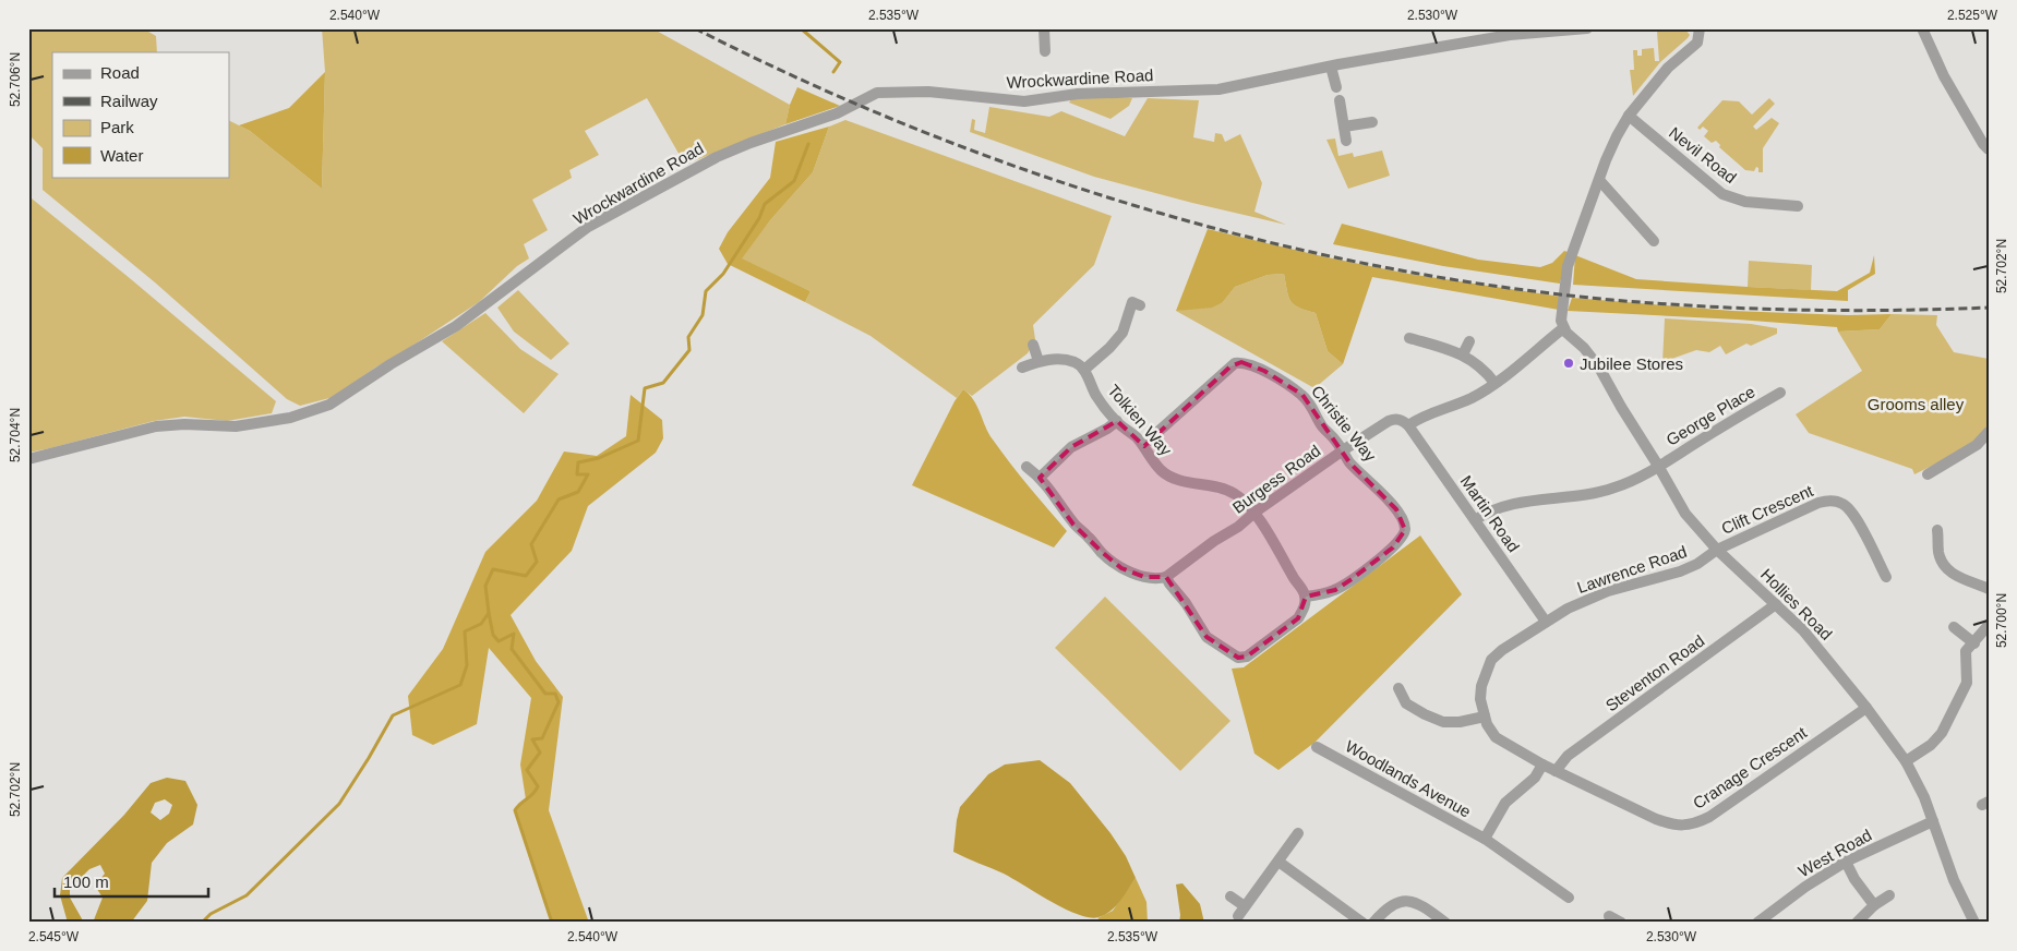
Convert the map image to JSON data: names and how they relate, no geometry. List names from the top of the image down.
{
  "streets": {
    "street": [
      "Wrockwardine Road",
      "Nevil Road",
      "George Place",
      "Tolkien Way",
      "Christie Way",
      "Burgess Road",
      "Clift Crescent",
      "Martin Road",
      "Lawrence Road",
      "Hollies Road",
      "Steventon Road",
      "Cranage Crescent",
      "Woodlands Avenue",
      "West Road"
    ]
  },
  "crossings": [
    ["George Place", "Martin Road"],
    ["George Place", "Hollies Road"],
    ["Tolkien Way", "Christie Way"],
    ["Tolkien Way", "Burgess Road"],
    ["Christie Way", "Burgess Road"],
    ["Burgess Road", "Martin Road"],
    ["Clift Crescent", "Lawrence Road"],
    ["Clift Crescent", "Hollies Road"],
    ["Martin Road", "Lawrence Road"],
    ["Lawrence Road", "Hollies Road"],
    ["Lawrence Road", "Steventon Road"],
    ["Lawrence Road", "Cranage Crescent"],
    ["Hollies Road", "Steventon Road"],
    ["Hollies Road", "Cranage Crescent"],
    ["Hollies Road", "West Road"],
    ["Steventon Road", "Cranage Crescent"]
  ],
  "parks": ["Grooms alley"],
  "places": ["Jubilee Stores"],
  "legend": [
    "Road",
    "Railway",
    "Park",
    "Water"
  ],
  "scale_bar": "100 m",
  "coordinates": [
    "2.540°W",
    "2.535°W",
    "2.530°W",
    "2.525°W",
    "52.706°N",
    "52.702°N",
    "52.704°N",
    "52.700°N",
    "2.545°W"
  ]
}
